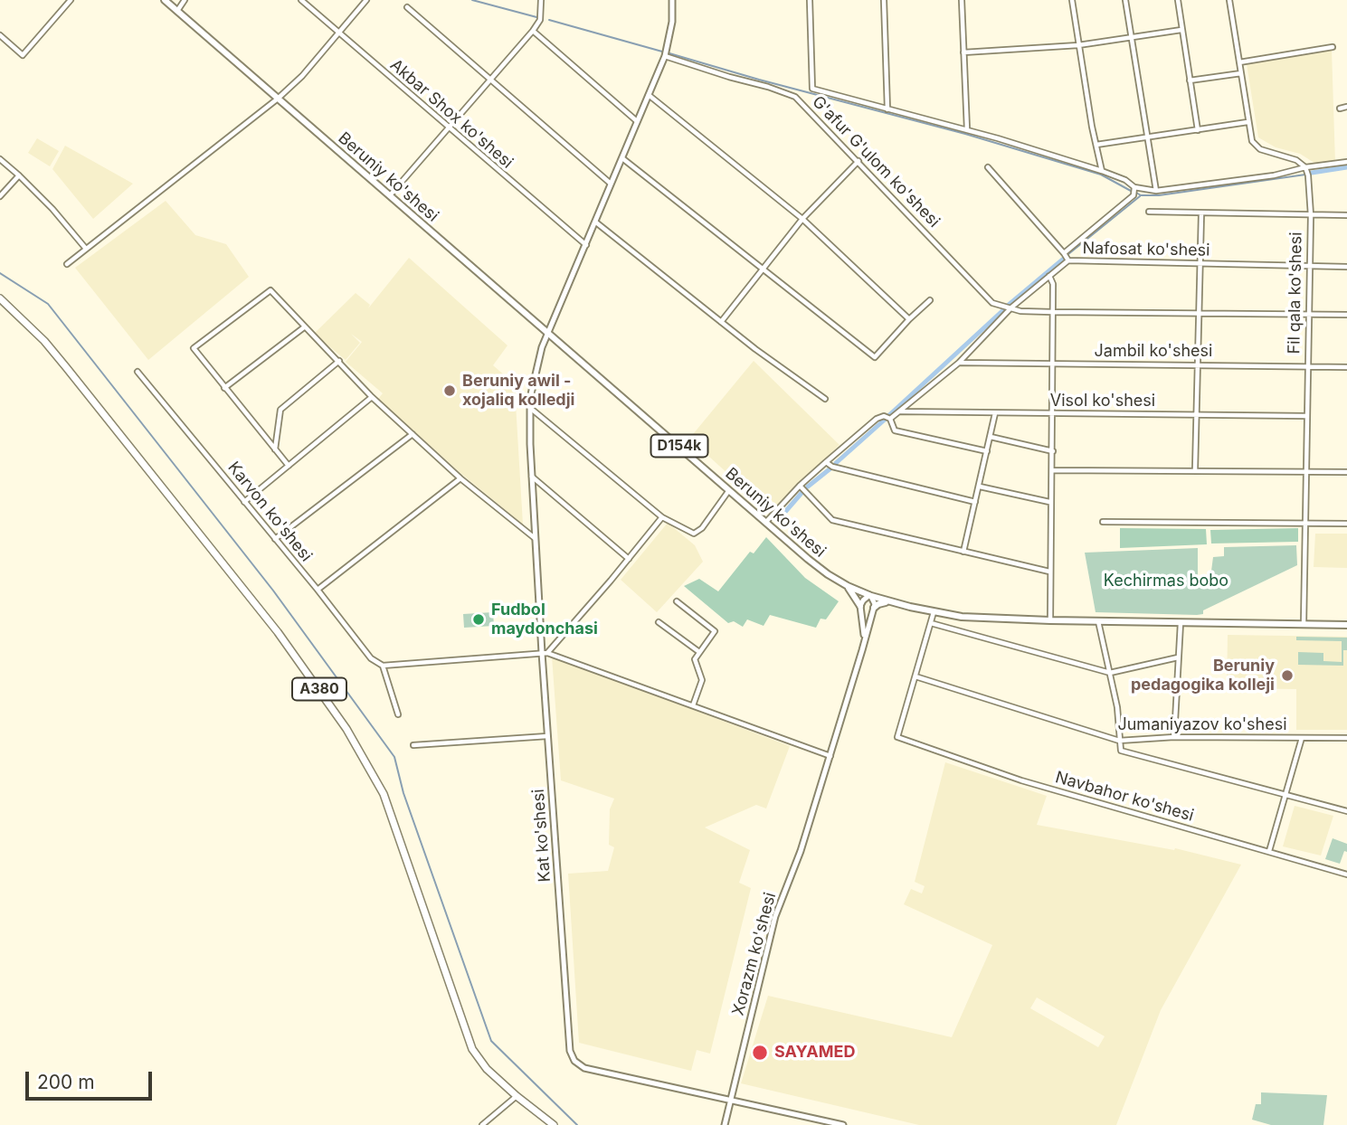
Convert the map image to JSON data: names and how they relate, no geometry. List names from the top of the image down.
{
  "streets": {
    "highway": ["A380"],
    "main road": ["Beruniy ko'shesi", "D154k"],
    "street": [
      "Akbar Shox ko'shesi",
      "G'afur G'ulom ko'shesi",
      "Nafosat ko'shesi",
      "Fil qala ko'shesi",
      "Jambil ko'shesi",
      "Visol ko'shesi",
      "Karvon ko'shesi",
      "Jumaniyazov ko'shesi",
      "Navbahor ko'shesi",
      "Kat ko'shesi",
      "Xorazm ko'shesi"
    ]
  },
  "crossings": [
    ["Akbar Shox ko'shesi", "Kat ko'shesi"],
    ["G'afur G'ulom ko'shesi", "Fil qala ko'shesi"],
    ["G'afur G'ulom ko'shesi", "Kat ko'shesi"],
    ["Beruniy ko'shesi", "Fil qala ko'shesi"],
    ["Beruniy ko'shesi", "Kat ko'shesi"],
    ["Nafosat ko'shesi", "Fil qala ko'shesi"],
    ["Fil qala ko'shesi", "Jambil ko'shesi"],
    ["Fil qala ko'shesi", "Visol ko'shesi"],
    ["Jumaniyazov ko'shesi", "Navbahor ko'shesi"],
    ["Kat ko'shesi", "Xorazm ko'shesi"]
  ],
  "parks": ["Kechirmas bobo"],
  "places": [
    "Beruniy awil - xojaliq kolledji",
    "Fudbol maydonchasi",
    "Beruniy pedagogika kolleji",
    "SAYAMED"
  ],
  "scale_bar": "200 m"
}
